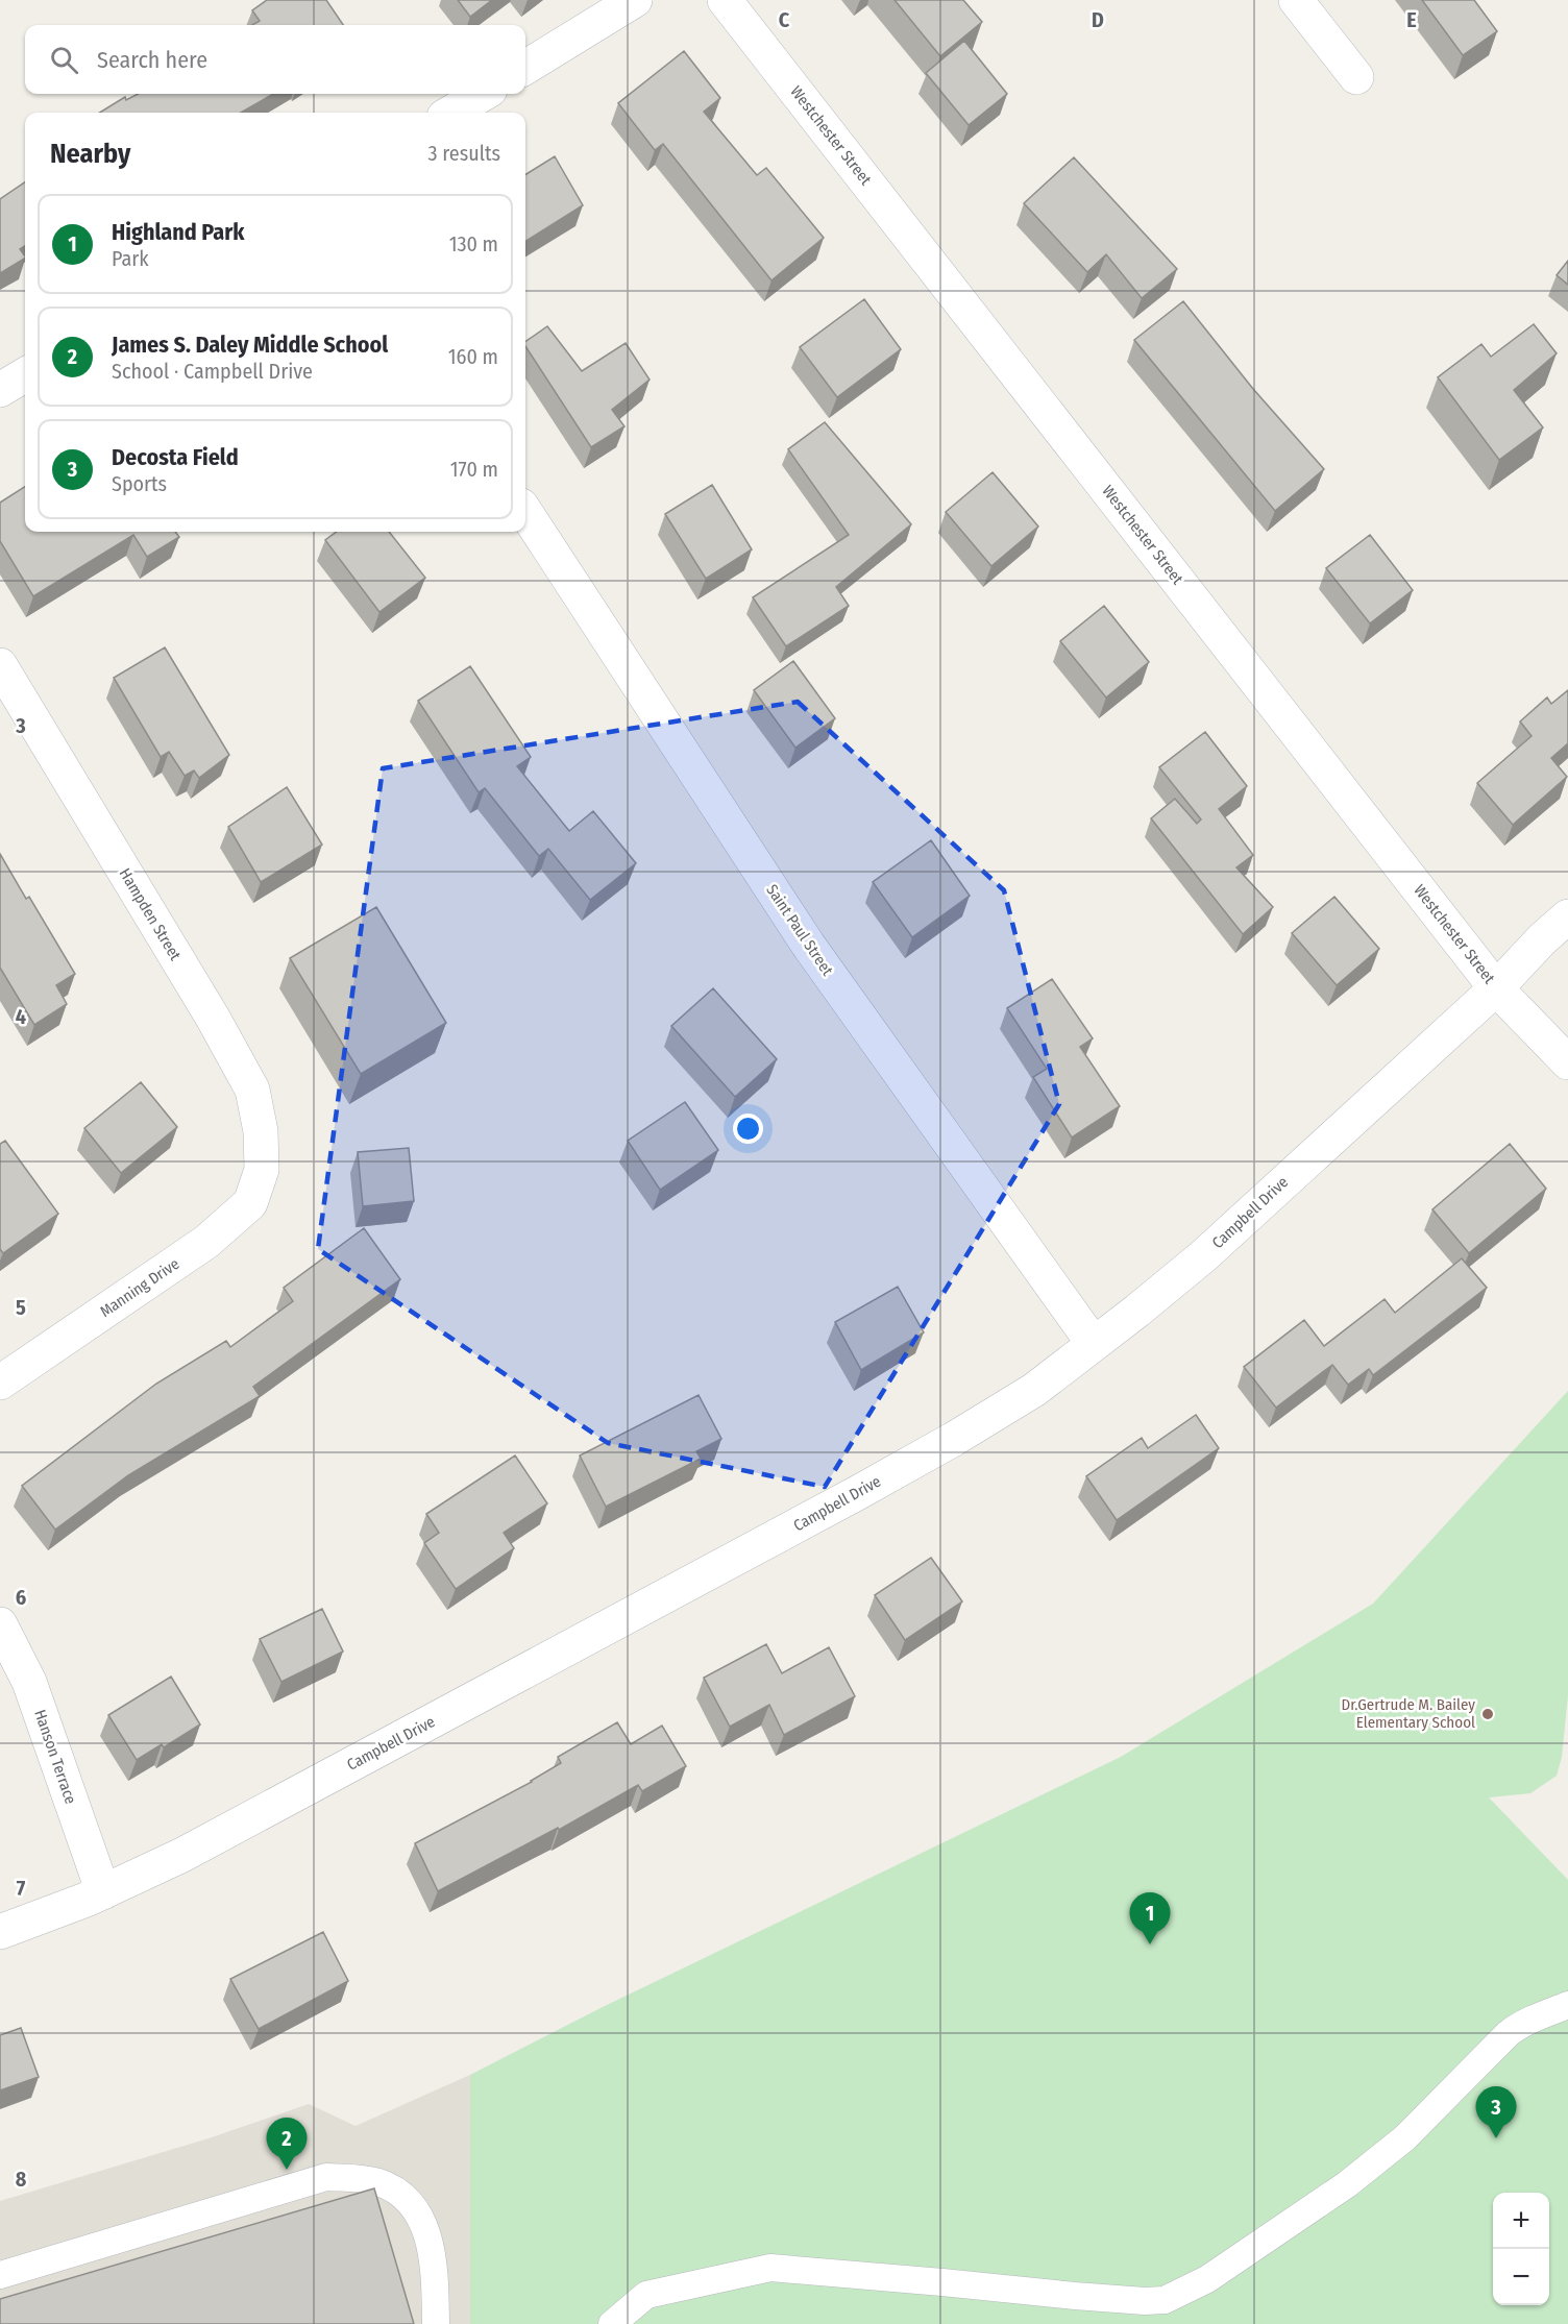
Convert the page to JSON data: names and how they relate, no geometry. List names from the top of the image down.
{
  "streets": {
    "street": [
      "Westchester Street",
      "Hampden Street",
      "Saint Paul Street",
      "Campbell Drive",
      "Manning Drive",
      "Hanson Terrace"
    ]
  },
  "crossings": [
    ["Westchester Street", "Campbell Drive"],
    ["Hampden Street", "Manning Drive"],
    ["Saint Paul Street", "Campbell Drive"],
    ["Campbell Drive", "Hanson Terrace"]
  ],
  "places": ["Dr.Gertrude M. Bailey Elementary School"],
  "page": {
    "search": "Search here",
    "heading": ["Nearby", "3 results"],
    "list": [
      {
        "mark": "1",
        "name": "Highland Park",
        "note": "Park",
        "value": "130 m"
      },
      {
        "mark": "2",
        "name": "James S. Daley Middle School",
        "note": "School · Campbell Drive",
        "value": "160 m"
      },
      {
        "mark": "3",
        "name": "Decosta Field",
        "note": "Sports",
        "value": "170 m"
      }
    ],
    "pins": ["1", "3", "2"],
    "map_buttons": ["+", "−"]
  },
  "grid": {
    "columns": ["C", "D", "E"],
    "rows": [
      "3",
      "4",
      "5",
      "6",
      "7",
      "8"
    ]
  }
}
